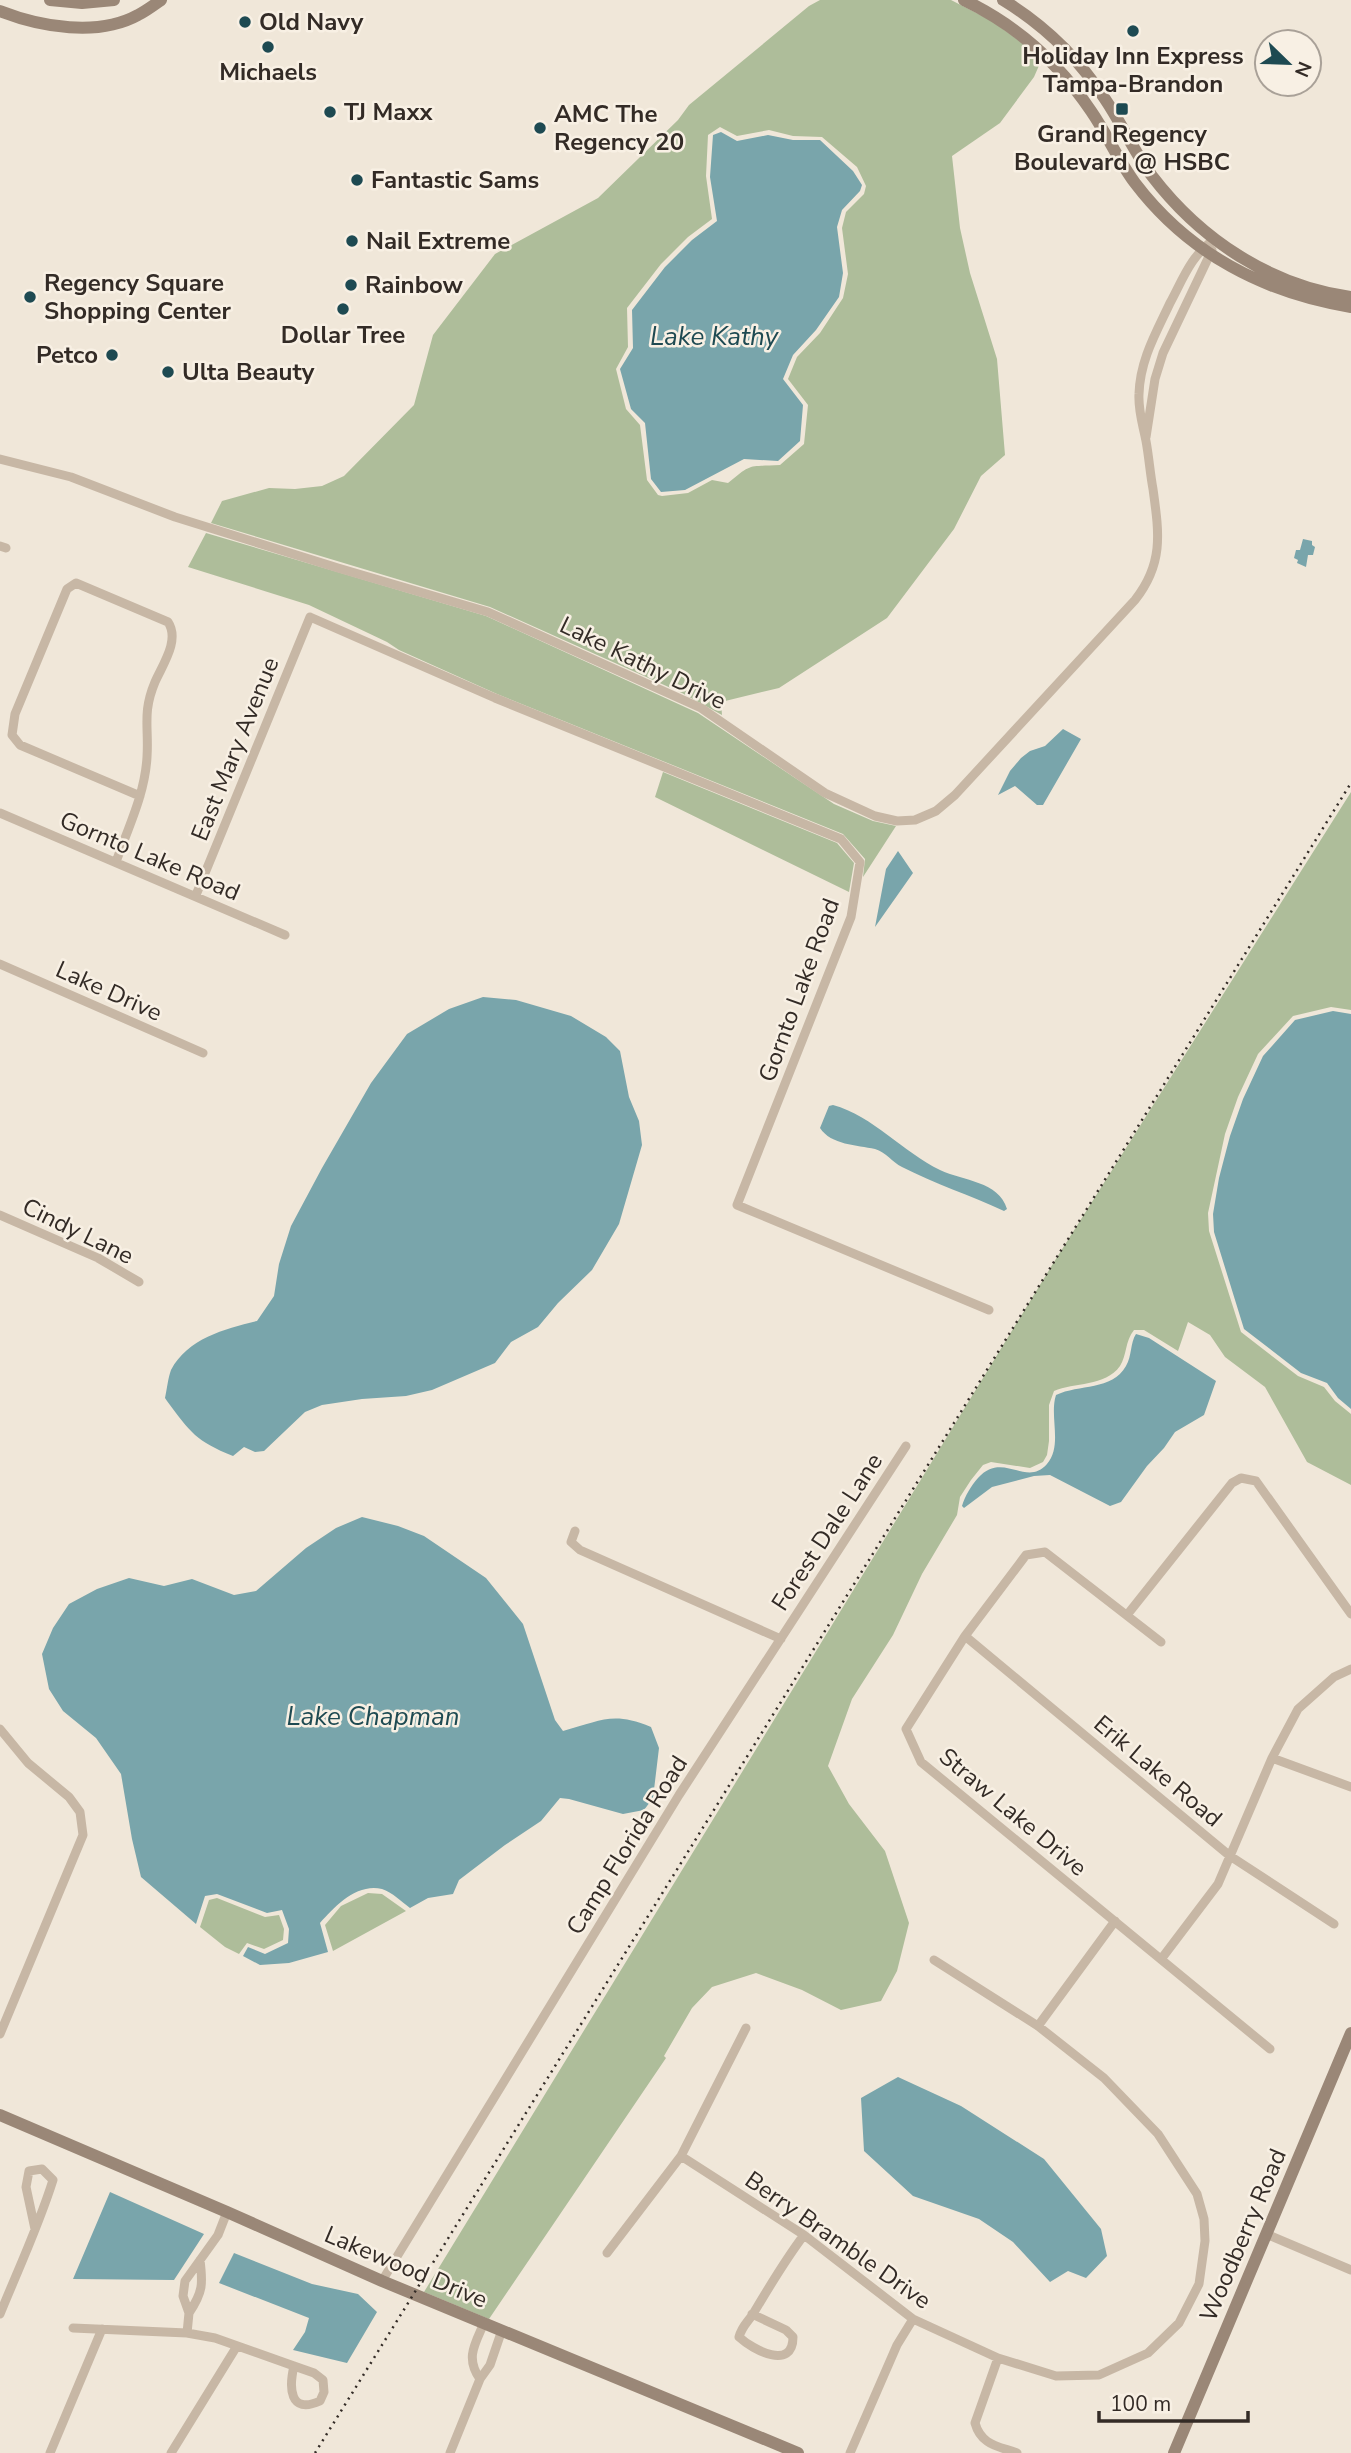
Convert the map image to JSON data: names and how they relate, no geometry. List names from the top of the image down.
{
  "streets": {
    "street": [
      "Lake Kathy Drive",
      "East Mary Avenue",
      "Gornto Lake Road",
      "Lake Drive",
      "Cindy Lane",
      "Forest Dale Lane",
      "Erik Lake Road",
      "Straw Lake Drive",
      "Camp Florida Road",
      "Woodberry Road",
      "Berry Bramble Drive",
      "Lakewood Drive"
    ]
  },
  "crossings": [
    ["East Mary Avenue", "Gornto Lake Road"],
    ["Forest Dale Lane", "Camp Florida Road"],
    ["Erik Lake Road", "Straw Lake Drive"],
    ["Camp Florida Road", "Lakewood Drive"]
  ],
  "water": ["Lake Kathy", "Lake Chapman"],
  "places": {
    "other": [
      "Old Navy",
      "Holiday Inn Express Tampa-Brandon",
      "Michaels",
      "TJ Maxx",
      "AMC The Regency 20",
      "Fantastic Sams",
      "Nail Extreme",
      "Rainbow",
      "Regency Square Shopping Center",
      "Dollar Tree",
      "Petco",
      "Ulta Beauty"
    ],
    "transit": ["Grand Regency Boulevard @ HSBC"]
  },
  "scale_bar": "100 m",
  "north": "bottom right"
}
